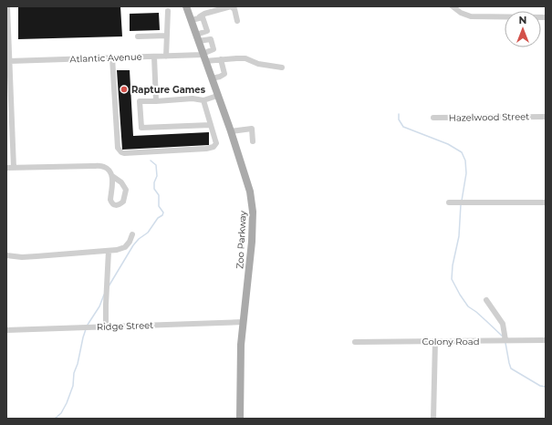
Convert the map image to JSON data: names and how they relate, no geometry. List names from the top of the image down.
{
  "streets": {
    "main road": ["Zoo Parkway"],
    "street": [
      "Atlantic Avenue",
      "Hazelwood Street",
      "Ridge Street",
      "Colony Road"
    ]
  },
  "crossings": [
    ["Atlantic Avenue", "Zoo Parkway"],
    ["Zoo Parkway", "Ridge Street"]
  ],
  "places": ["Rapture Games"],
  "north": "top"
}
